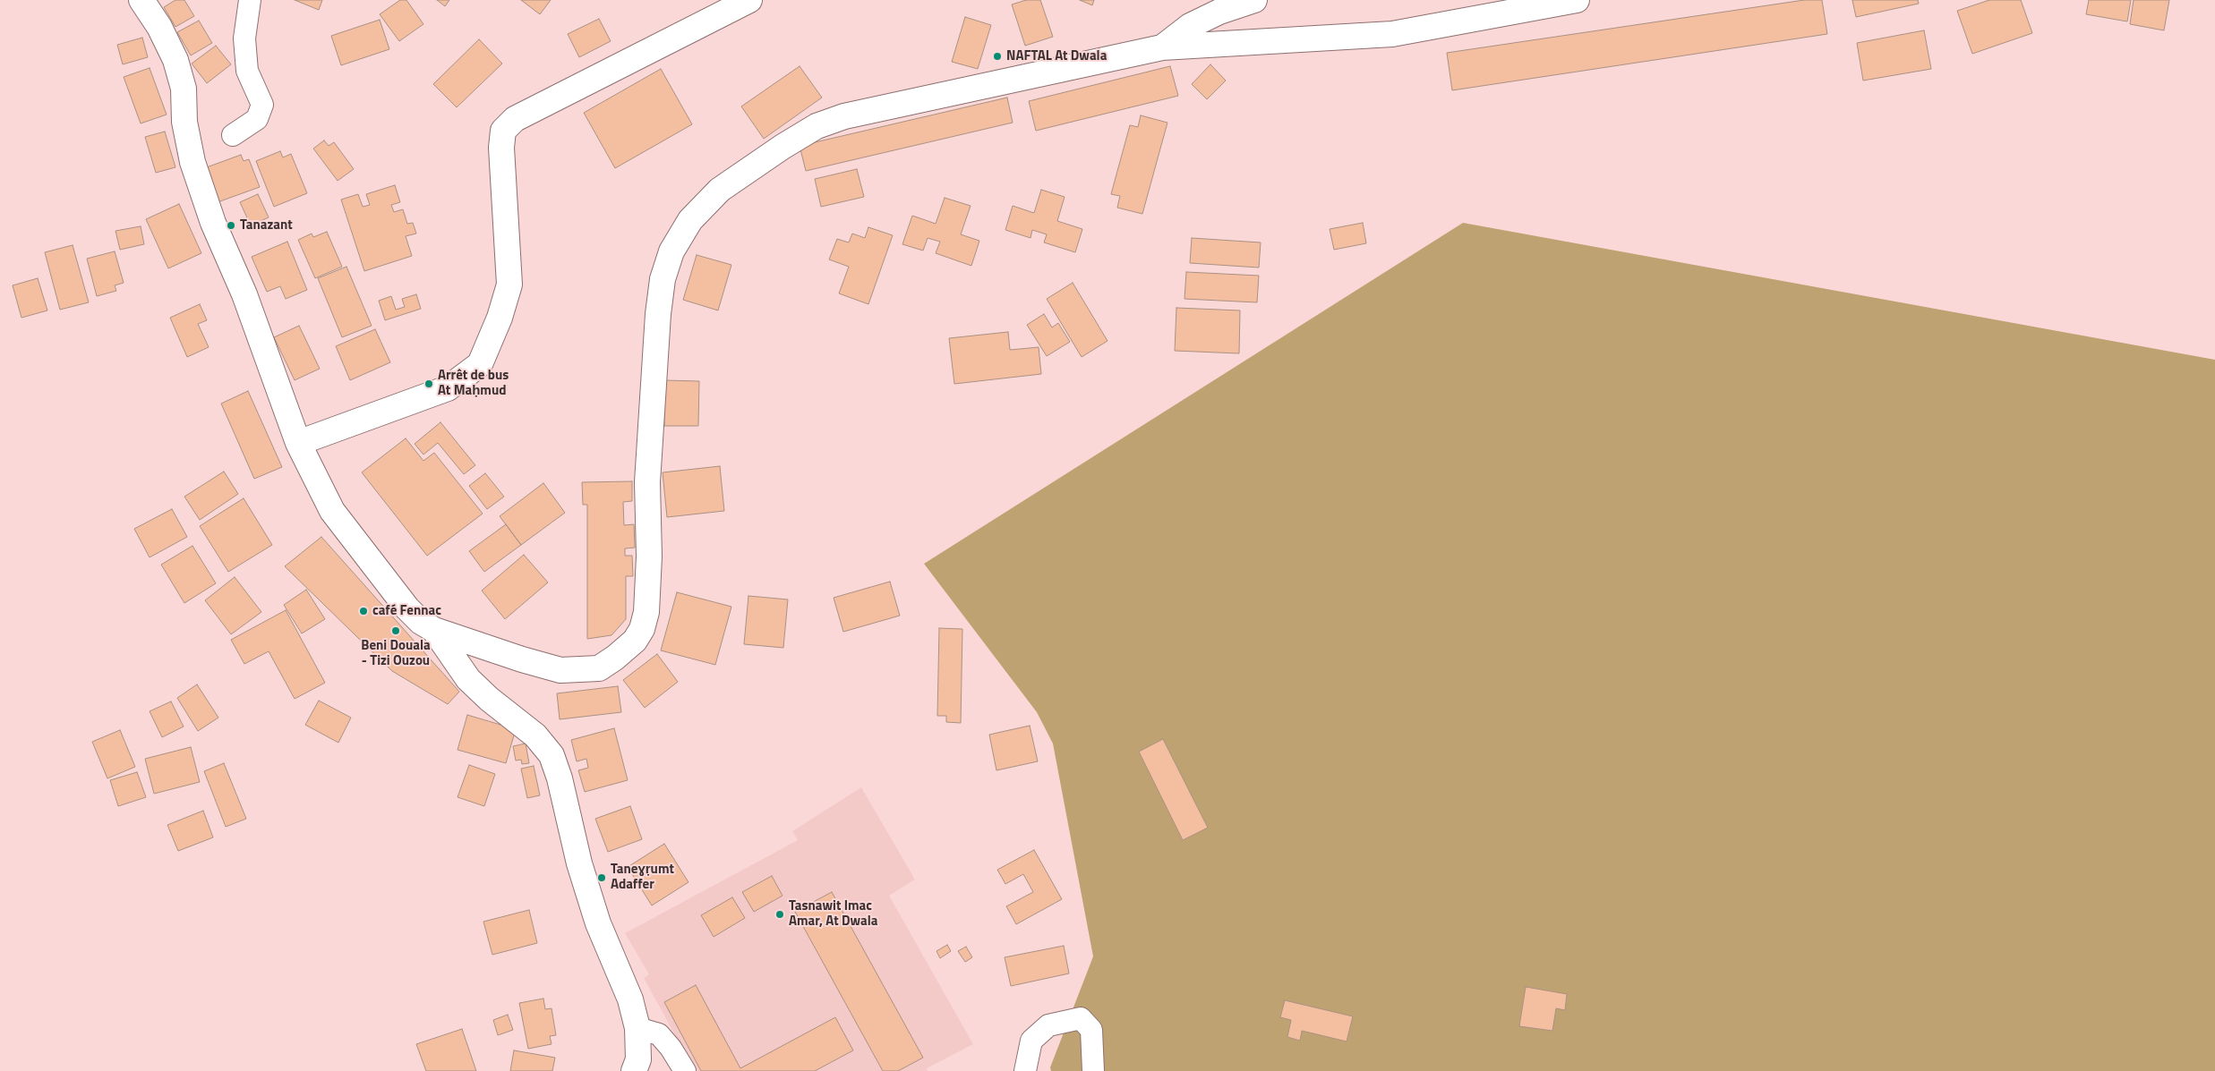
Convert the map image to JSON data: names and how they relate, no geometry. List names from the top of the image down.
{
  "places": [
    "NAFTAL At Dwala",
    "Tanazant",
    "Arrêt de bus At Maḥmud",
    "café Fennac",
    "Beni Douala - Tizi Ouzou",
    "Taneɣṛumt Adaffer",
    "Tasnawit Imac Amar, At Dwala"
  ]
}
